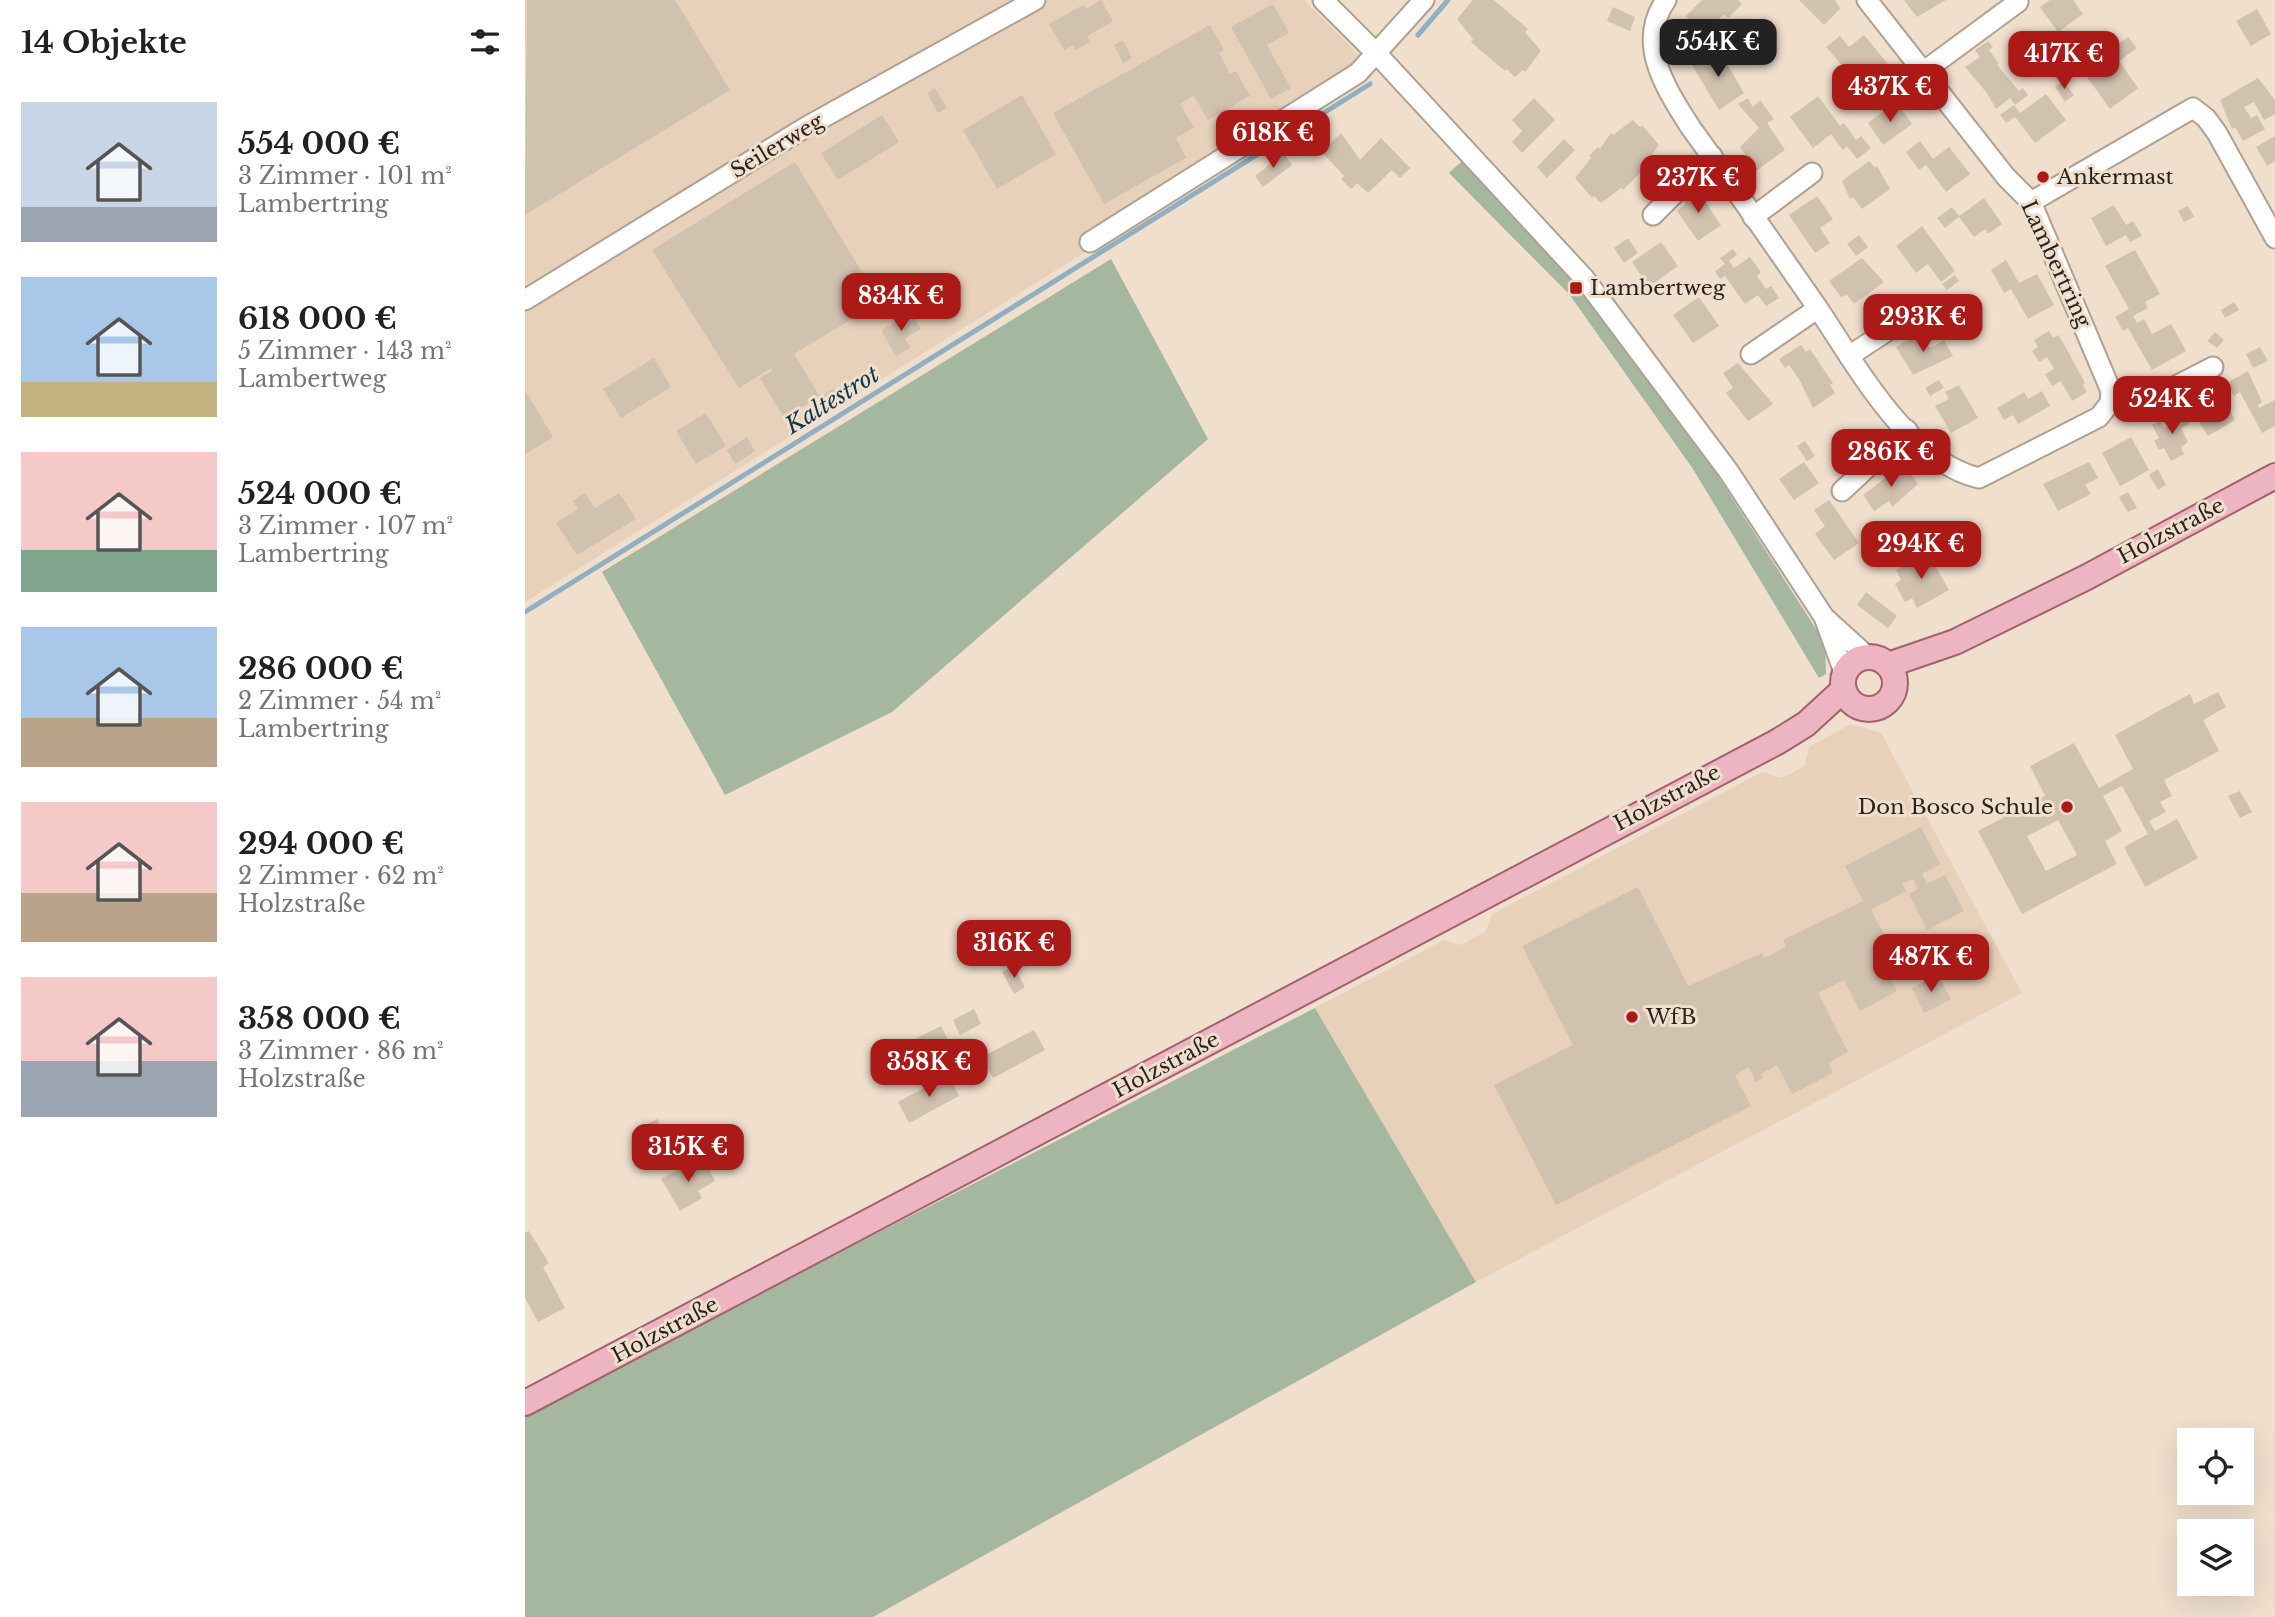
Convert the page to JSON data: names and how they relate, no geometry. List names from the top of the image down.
{
  "streets": {
    "main road": ["Holzstraße"],
    "street": ["Seilerweg", "Lambertring"]
  },
  "water": ["Kaltestrot"],
  "places": {
    "other": ["Ankermast", "Don Bosco Schule", "WfB"],
    "transit": ["Lambertweg"]
  },
  "page": {
    "heading": "14 Objekte",
    "price": [
      "554K €",
      "417K €",
      "437K €",
      "618K €",
      "237K €",
      "834K €",
      "293K €",
      "524K €",
      "286K €",
      "294K €",
      "316K €",
      "487K €",
      "358K €",
      "315K €"
    ],
    "list": [
      {
        "name": "554 000 €",
        "note": "3 Zimmer · 101 m² · Lambertring"
      },
      {
        "name": "618 000 €",
        "note": "5 Zimmer · 143 m² · Lambertweg"
      },
      {
        "name": "524 000 €",
        "note": "3 Zimmer · 107 m² · Lambertring"
      },
      {
        "name": "286 000 €",
        "note": "2 Zimmer · 54 m² · Lambertring"
      },
      {
        "name": "294 000 €",
        "note": "2 Zimmer · 62 m² · Holzstraße"
      },
      {
        "name": "358 000 €",
        "note": "3 Zimmer · 86 m² · Holzstraße"
      }
    ]
  }
}
